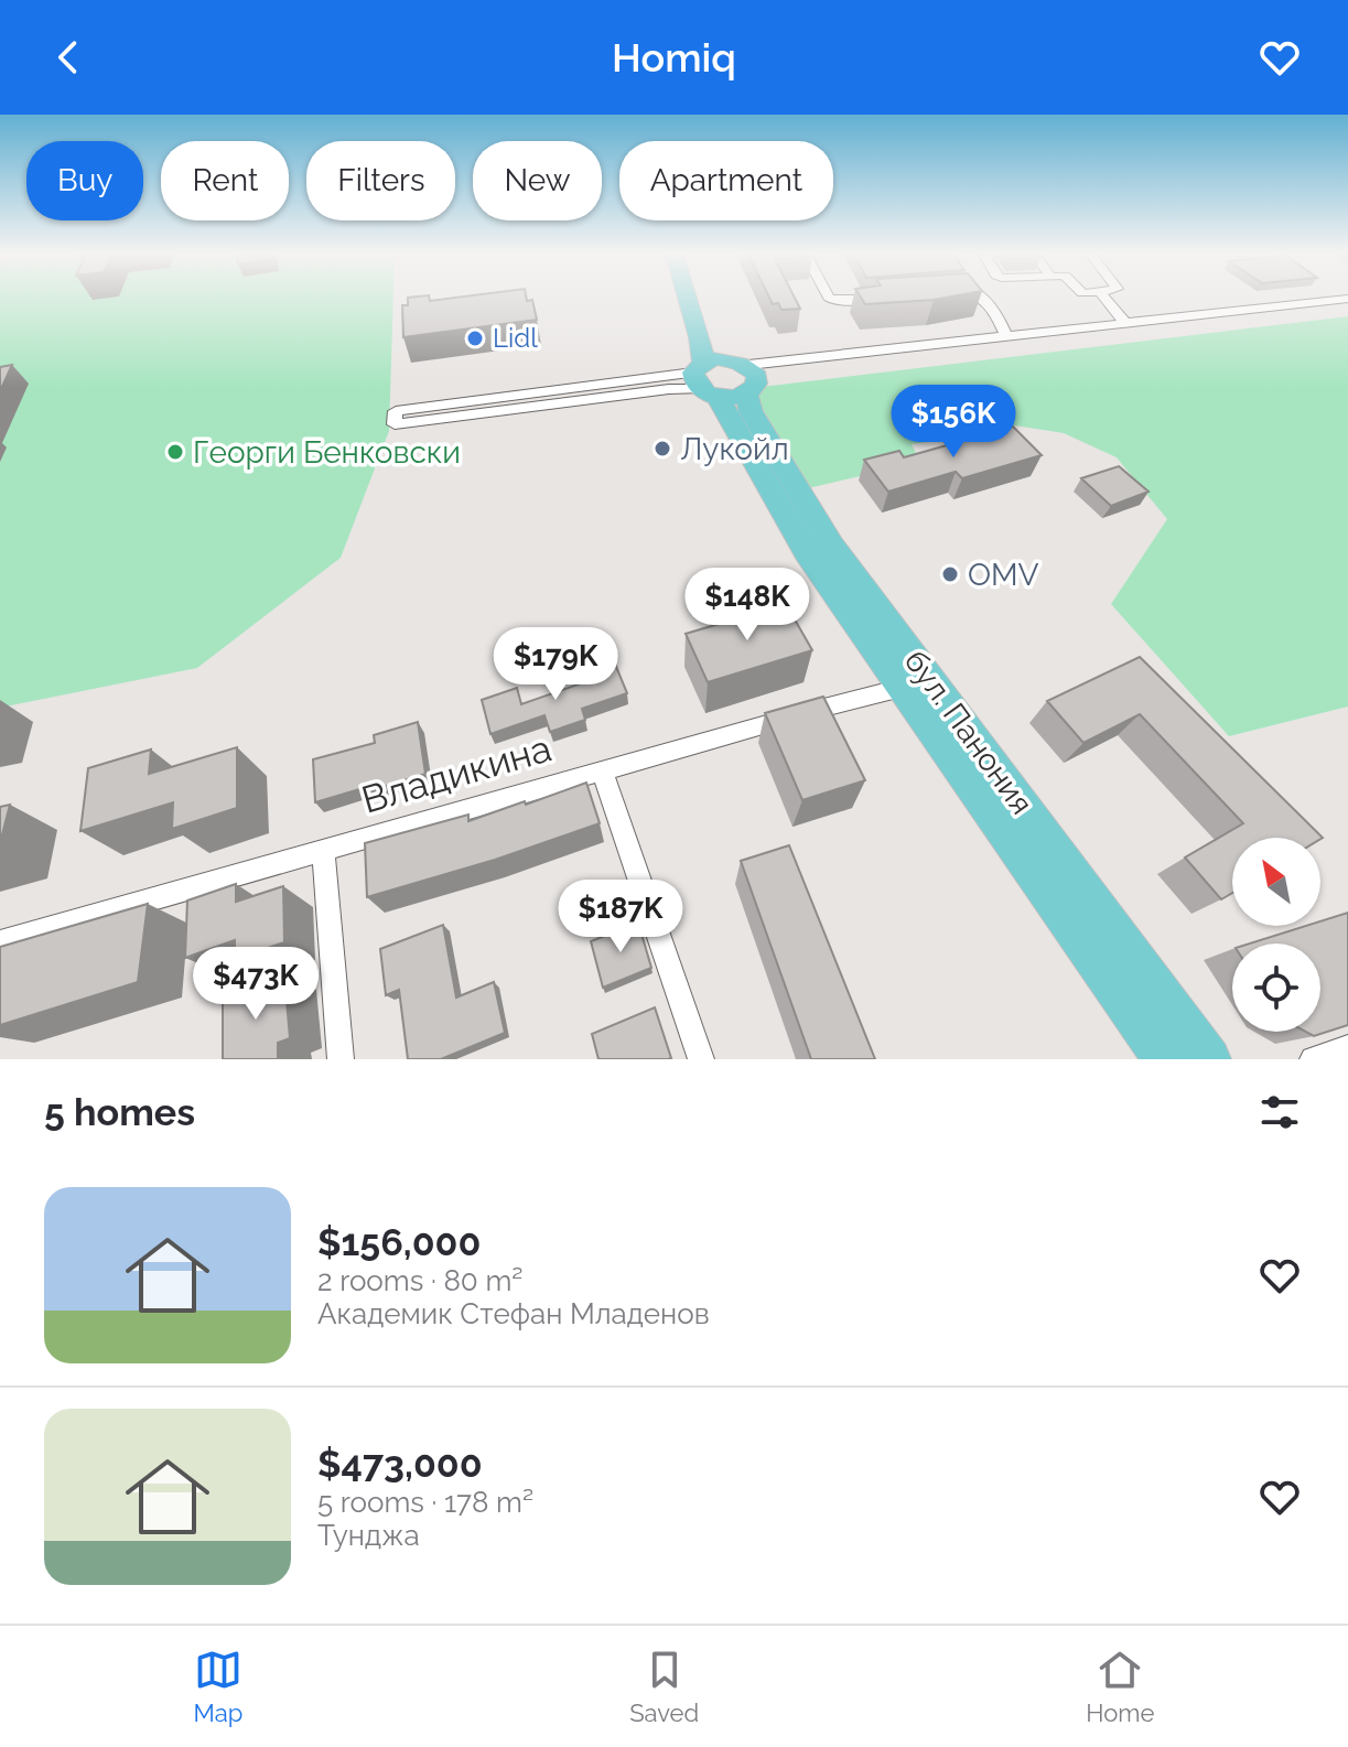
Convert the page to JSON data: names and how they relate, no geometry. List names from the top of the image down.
{
  "streets": {
    "main road": ["бул. Панония"],
    "street": ["Владикина"]
  },
  "crossings": [
    ["бул. Панония", "Владикина"]
  ],
  "places": [
    "Lidl",
    "Лукойл",
    "Георги Бенковски",
    "OMV"
  ],
  "north": "top left",
  "page": {
    "header": "Homiq",
    "chip": [
      "Buy",
      "Rent",
      "Filters",
      "New",
      "Apartment"
    ],
    "price": [
      "$156K",
      "$148K",
      "$179K",
      "$187K",
      "$473K"
    ],
    "heading": "5 homes",
    "list": [
      {
        "name": "$156,000",
        "note": "2 rooms · 80 m² · Академик Стефан Младенов"
      },
      {
        "name": "$473,000",
        "note": "5 rooms · 178 m² · Тунджа"
      }
    ],
    "tabs": ["Map", "Saved", "Home"]
  }
}
